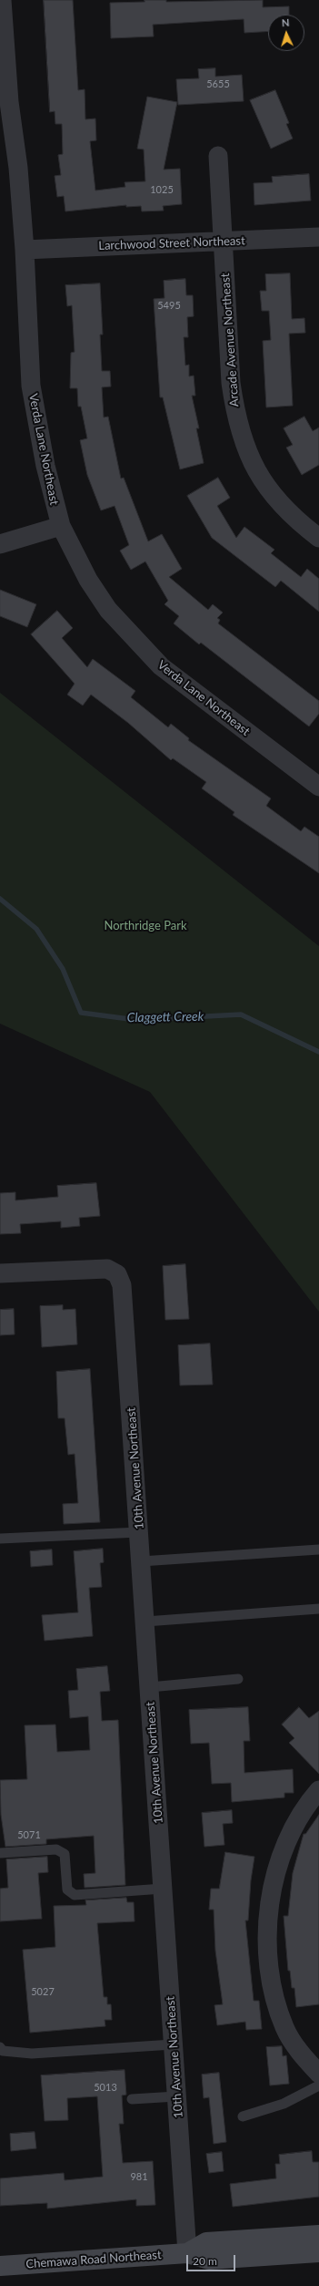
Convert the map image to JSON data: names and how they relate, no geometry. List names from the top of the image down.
{
  "streets": {
    "main road": ["Chemawa Road Northeast"],
    "street": [
      "Larchwood Street Northeast",
      "Arcade Avenue Northeast",
      "Verda Lane Northeast",
      "10th Avenue Northeast"
    ]
  },
  "crossings": [
    ["Larchwood Street Northeast", "Arcade Avenue Northeast"],
    ["Larchwood Street Northeast", "Verda Lane Northeast"],
    ["10th Avenue Northeast", "Chemawa Road Northeast"]
  ],
  "water": ["Claggett Creek"],
  "parks": ["Northridge Park"],
  "house_numbers": [
    "5655",
    "1025",
    "5495",
    "5071",
    "5027",
    "5013",
    "981"
  ],
  "scale_bar": "20 m",
  "north": "top"
}
